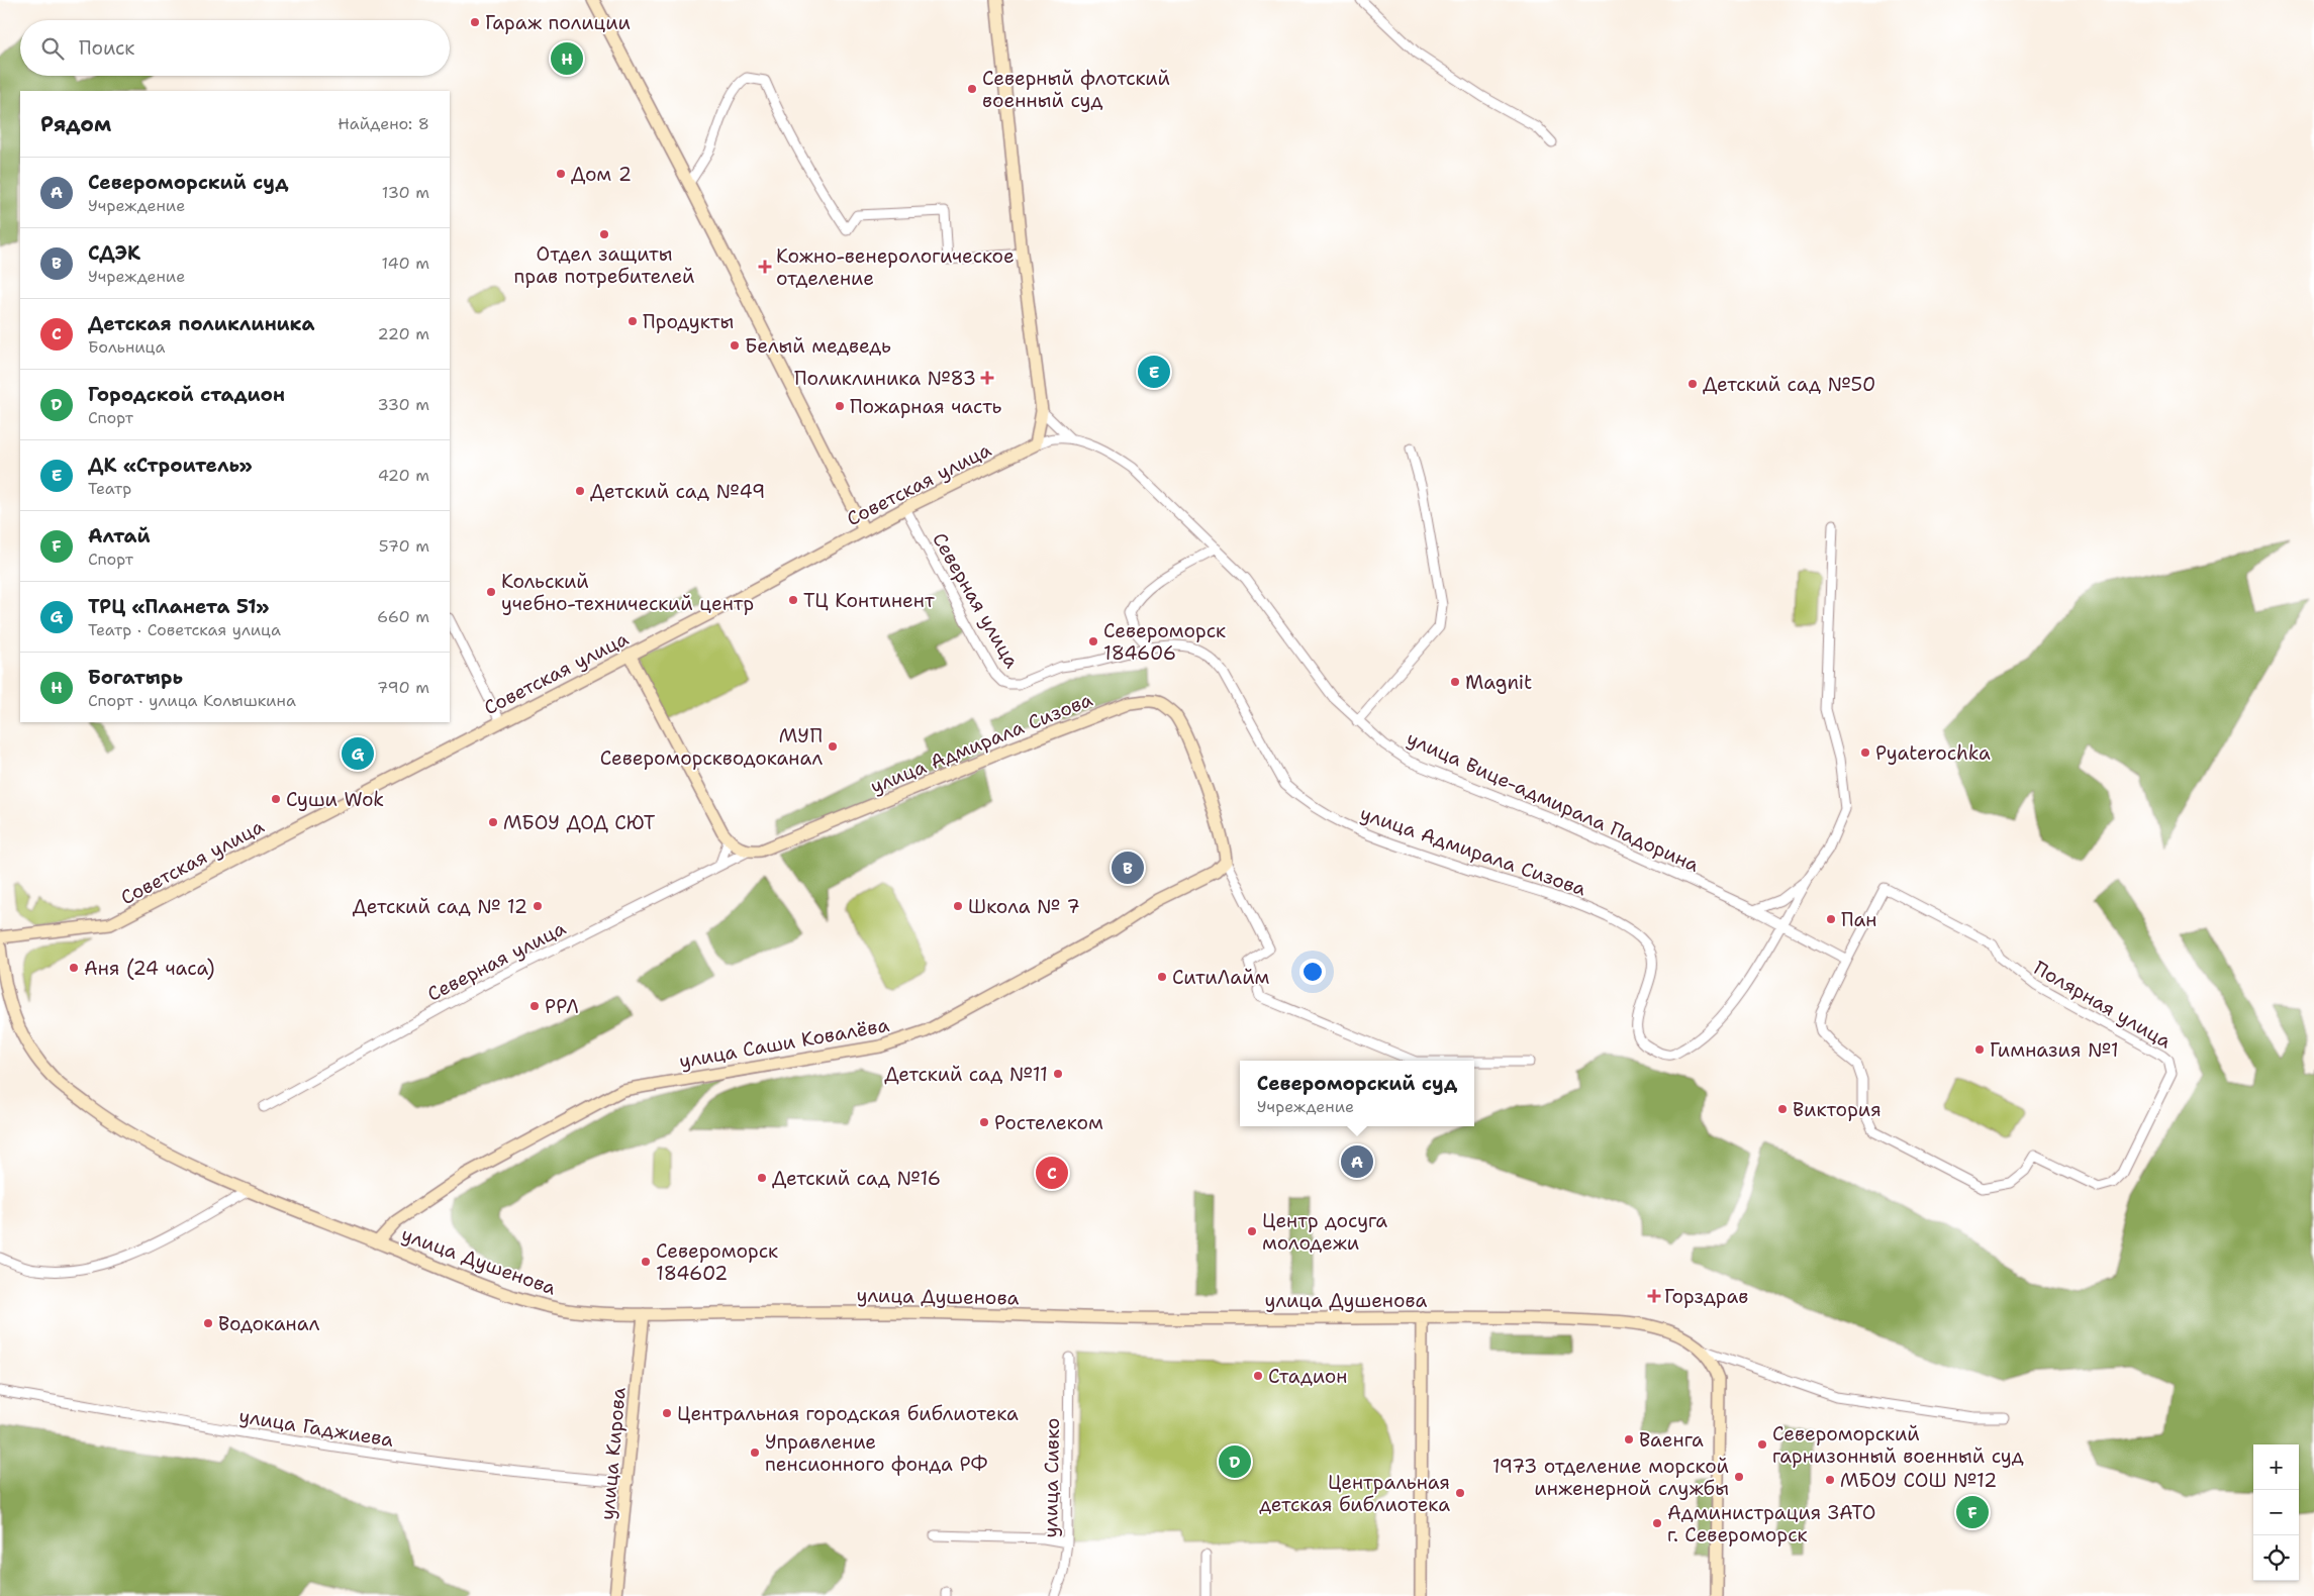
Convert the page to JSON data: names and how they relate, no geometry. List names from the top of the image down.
{
  "streets": {
    "street": [
      "Советская улица",
      "Северная улица",
      "улица Адмирала Сизова",
      "улица Вице-адмирала Падорина",
      "Полярная улица",
      "улица Саши Ковалёва",
      "улица Душенова",
      "улица Гаджиева",
      "улица Кирова",
      "улица Сивко"
    ]
  },
  "crossings": [
    ["Советская улица", "Северная улица"],
    ["Советская улица", "улица Вице-адмирала Падорина"],
    ["Северная улица", "улица Адмирала Сизова"],
    ["улица Адмирала Сизова", "улица Саши Ковалёва"],
    ["улица Саши Ковалёва", "улица Душенова"],
    ["улица Душенова", "улица Кирова"],
    ["улица Гаджиева", "улица Кирова"]
  ],
  "places": {
    "other": [
      "Гараж полиции",
      "Северный флотский военный суд",
      "Дом 2",
      "Отдел защиты прав потребителей",
      "Продукты",
      "Белый медведь",
      "Детский сад №50",
      "Пожарная часть",
      "Детcкий сад №49",
      "Кольский учебно-технический центр",
      "ТЦ Континент",
      "Североморск 184606",
      "Magnit",
      "МУП Североморскводоканал",
      "Pyaterochka",
      "Суши Wok",
      "МБОУ ДОД СЮТ",
      "Детский сад № 12",
      "Школа № 7",
      "Пан",
      "Аня (24 часа)",
      "СитиЛайм",
      "РРЛ",
      "Гимназия №1",
      "Детский сад №11",
      "Виктория",
      "Ростелеком",
      "Детский сад №16",
      "Центр досуга молодежи",
      "Североморск 184602",
      "Водоканал",
      "Стадион",
      "Центральная городская библиотека",
      "Ваенга",
      "Североморский гарнизонный военный суд",
      "Управление пенсионного фонда РФ",
      "1973 отделение морской инженерной службы",
      "МБОУ СОШ №12",
      "Центральная детская библиотека",
      "Администрация ЗАТО г. Североморск"
    ],
    "health": ["Кожно-венерологическое отделение", "Поликлиника №83", "Горздрав"]
  },
  "page": {
    "search": "Поиск",
    "pins": [
      "H",
      "E",
      "G",
      "B",
      "A",
      "C",
      "D",
      "F"
    ],
    "heading": ["Рядом", "Найдено: 8"],
    "list": [
      {
        "mark": "A",
        "name": "Североморский суд",
        "note": "Учреждение",
        "value": "130 m"
      },
      {
        "mark": "B",
        "name": "СДЭК",
        "note": "Учреждение",
        "value": "140 m"
      },
      {
        "mark": "C",
        "name": "Детская поликлиника",
        "note": "Больница",
        "value": "220 m"
      },
      {
        "mark": "D",
        "name": "Городской стадион",
        "note": "Спорт",
        "value": "330 m"
      },
      {
        "mark": "E",
        "name": "ДК «Строитель»",
        "note": "Театр",
        "value": "420 m"
      },
      {
        "mark": "F",
        "name": "Алтай",
        "note": "Спорт",
        "value": "570 m"
      },
      {
        "mark": "G",
        "name": "ТРЦ «Планета 51»",
        "note": "Театр · Советская улица",
        "value": "660 m"
      },
      {
        "mark": "H",
        "name": "Богатырь",
        "note": "Спорт · улица Колышкина",
        "value": "790 m"
      }
    ],
    "popup": ["Североморский суд", "Учреждение"],
    "map_buttons": ["+", "−"]
  }
}
